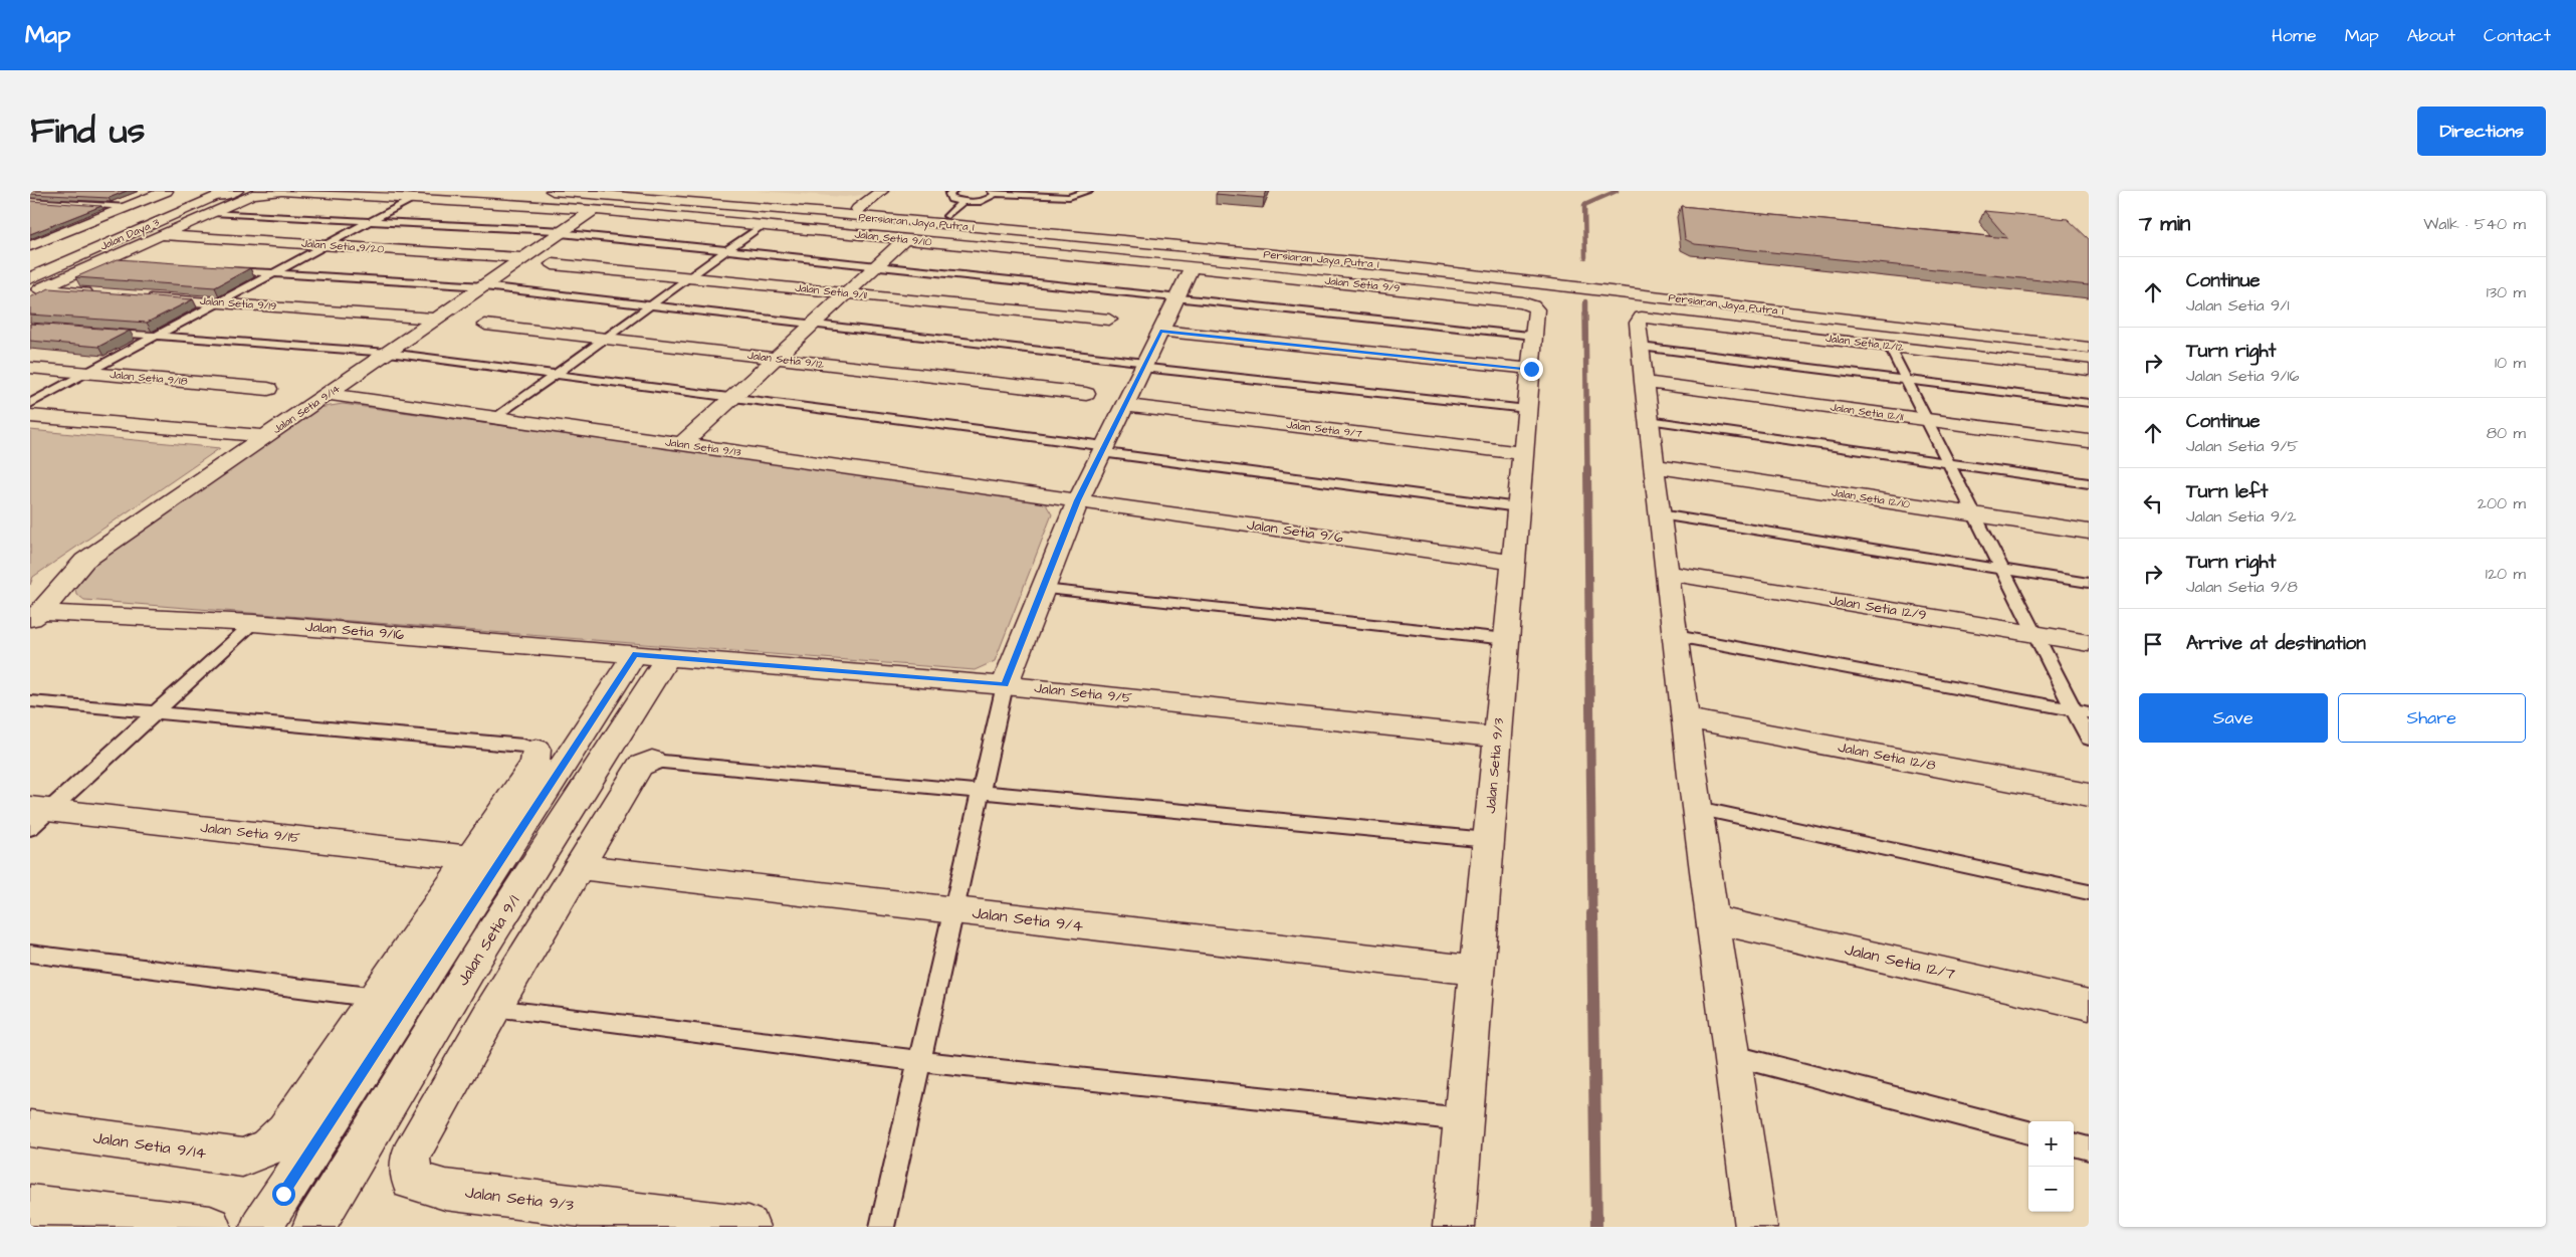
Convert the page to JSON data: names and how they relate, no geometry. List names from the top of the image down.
{
  "streets": {
    "street": [
      "Persiaran Jaya Putra 1",
      "Jalan Daya 3",
      "Jalan Setia 9/10",
      "Jalan Setia 9/20",
      "Jalan Setia 9/9",
      "Jalan Setia 9/11",
      "Jalan Setia 9/19",
      "Jalan Setia 12/12",
      "Jalan Setia 9/12",
      "Jalan Setia 9/18",
      "Jalan Setia 9/14",
      "Jalan Setia 12/11",
      "Jalan Setia 9/7",
      "Jalan Setia 9/13",
      "Jalan Setia 12/10",
      "Jalan Setia 9/6",
      "Jalan Setia 12/9",
      "Jalan Setia 9/16",
      "Jalan Setia 9/5",
      "Jalan Setia 12/8",
      "Jalan Setia 9/3",
      "Jalan Setia 9/15",
      "Jalan Setia 9/4",
      "Jalan Setia 9/1",
      "Jalan Setia 12/7"
    ]
  },
  "crossings": [
    ["Jalan Daya 3", "Jalan Setia 9/10"],
    ["Jalan Setia 9/10", "Jalan Setia 9/20"],
    ["Jalan Setia 9/10", "Jalan Setia 9/9"],
    ["Jalan Setia 9/10", "Jalan Setia 9/14"],
    ["Jalan Setia 9/20", "Jalan Setia 9/14"],
    ["Jalan Setia 9/9", "Jalan Setia 9/3"],
    ["Jalan Setia 9/19", "Jalan Setia 9/14"],
    ["Jalan Setia 9/14", "Jalan Setia 9/13"],
    ["Jalan Setia 9/14", "Jalan Setia 9/16"],
    ["Jalan Setia 9/7", "Jalan Setia 9/3"],
    ["Jalan Setia 9/13", "Jalan Setia 9/6"],
    ["Jalan Setia 9/6", "Jalan Setia 9/3"],
    ["Jalan Setia 9/16", "Jalan Setia 9/5"],
    ["Jalan Setia 9/16", "Jalan Setia 9/1"],
    ["Jalan Setia 9/5", "Jalan Setia 9/3"],
    ["Jalan Setia 9/5", "Jalan Setia 9/1"],
    ["Jalan Setia 9/3", "Jalan Setia 9/4"]
  ],
  "page": {
    "header": "Map",
    "nav": [
      "Home",
      "Map",
      "About",
      "Contact"
    ],
    "title": "Find us",
    "buttons": [
      "Directions",
      ["Save", "Share"]
    ],
    "heading": ["7 min", "Walk · 540 m"],
    "list": [
      ["Continue", "Jalan Setia 9/1", "130 m"],
      ["Turn right", "Jalan Setia 9/16", "10 m"],
      ["Continue", "Jalan Setia 9/5", "80 m"],
      ["Turn left", "Jalan Setia 9/2", "200 m"],
      ["Turn right", "Jalan Setia 9/8", "120 m"],
      "Arrive at destination"
    ],
    "map_buttons": ["+", "−"]
  }
}
